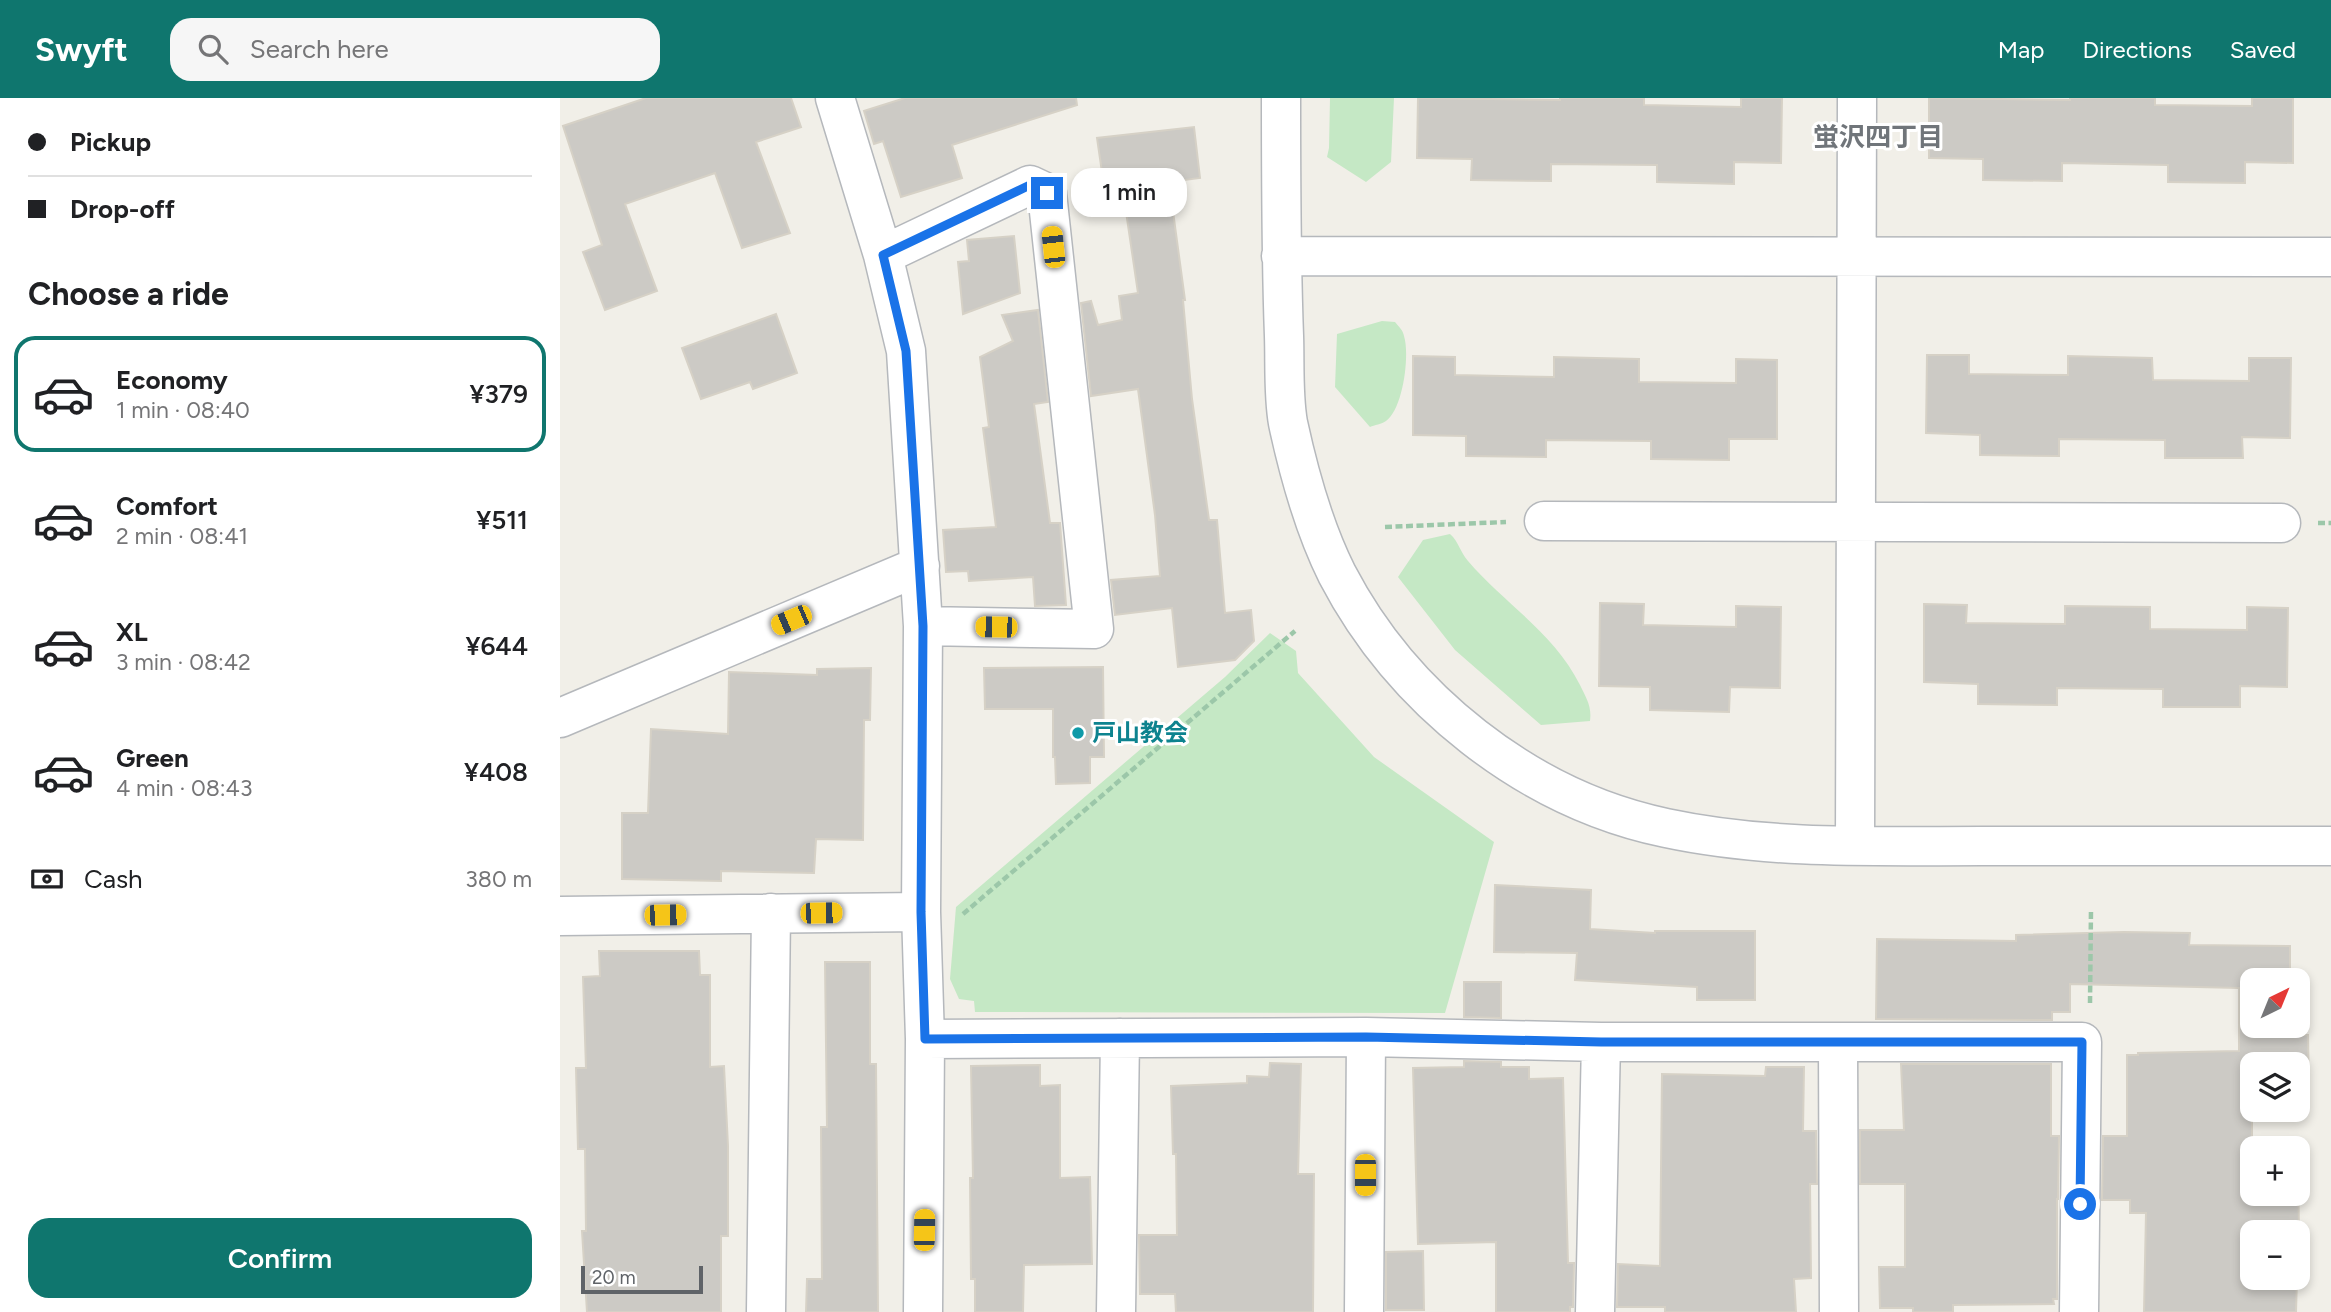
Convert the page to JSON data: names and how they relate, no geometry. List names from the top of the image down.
{
  "districts": ["蛍沢四丁目"],
  "places": ["戸山教会"],
  "scale_bar": "20 m",
  "north": "top right",
  "page": {
    "header": "Swyft",
    "search": "Search here",
    "nav": ["Map", "Directions", "Saved"],
    "banner": ["Pickup", "Drop-off"],
    "bubble": "1 min",
    "heading": "Choose a ride",
    "list": [
      {
        "name": "Economy",
        "note": "1 min · 08:40",
        "value": "¥379"
      },
      {
        "name": "Comfort",
        "note": "2 min · 08:41",
        "value": "¥511"
      },
      {
        "name": "XL",
        "note": "3 min · 08:42",
        "value": "¥644"
      },
      {
        "name": "Green",
        "note": "4 min · 08:43",
        "value": "¥408"
      }
    ],
    "pay": ["Cash", "380 m"],
    "map_buttons": ["+", "−"],
    "buttons": "Confirm",
    "scale": "20 m"
  }
}
